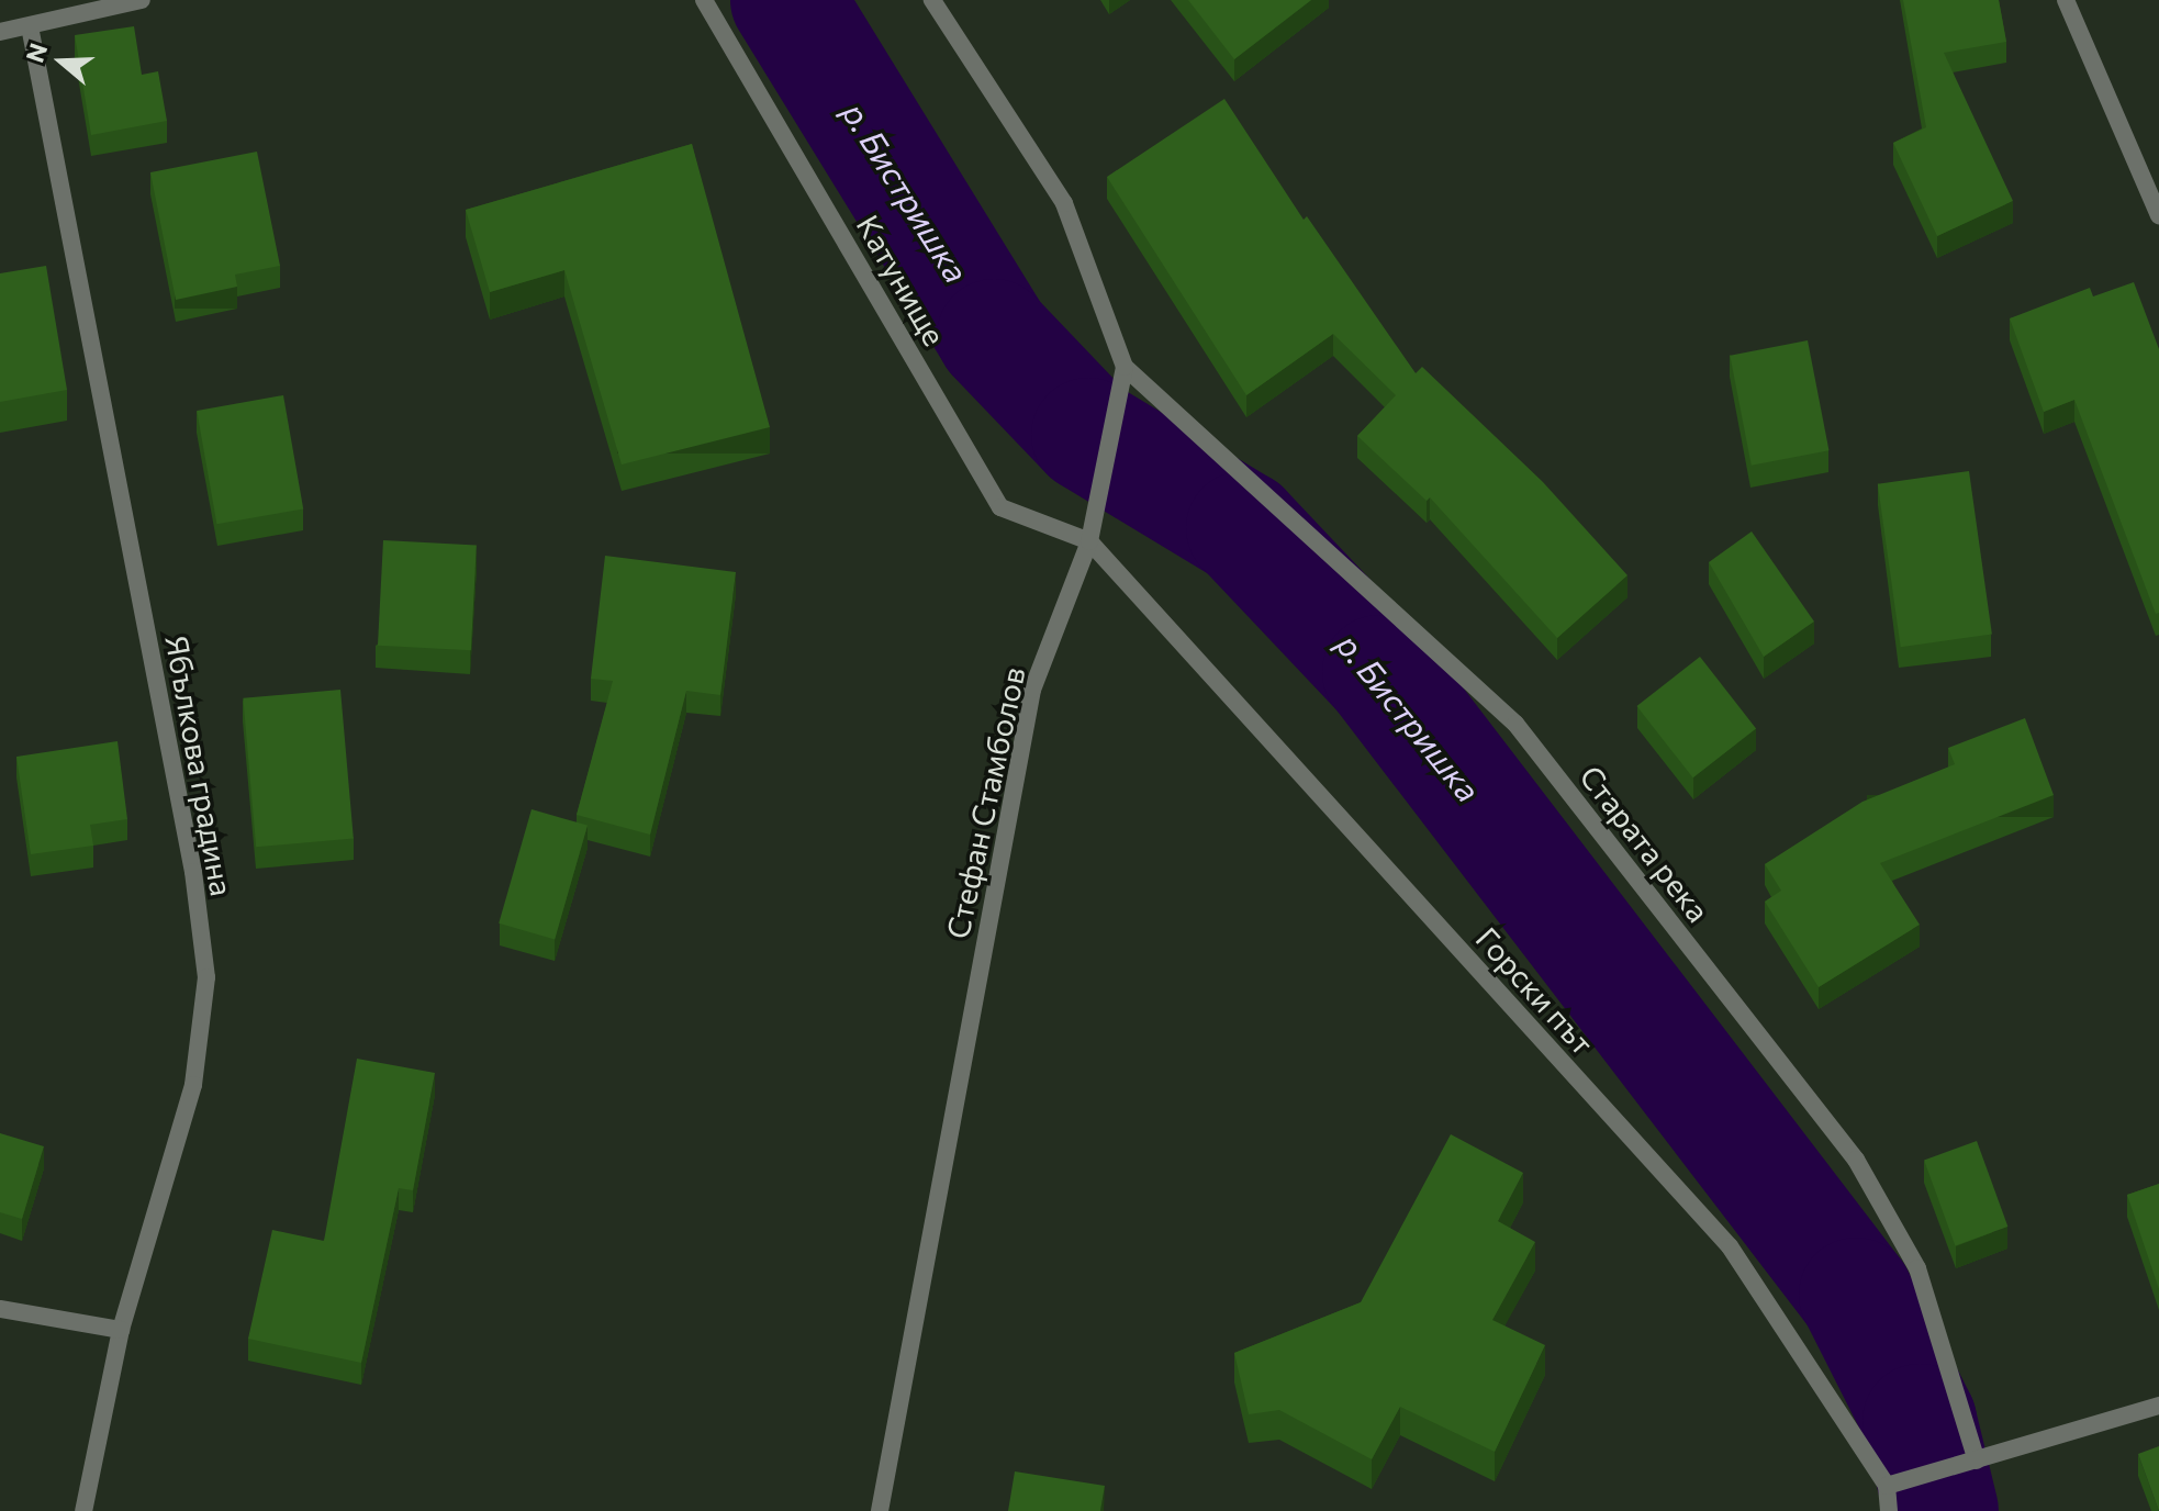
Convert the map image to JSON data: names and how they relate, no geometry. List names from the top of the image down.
{
  "streets": {
    "street": [
      "Катунище",
      "Ябълкова градина",
      "Стефан Стамболов",
      "Старата река",
      "Горски път"
    ]
  },
  "crossings": [
    ["Катунище", "Стефан Стамболов"],
    ["Катунище", "Горски път"],
    ["Стефан Стамболов", "Старата река"],
    ["Стефан Стамболов", "Горски път"]
  ],
  "water": ["р. Бистришка"],
  "north": "left"
}
